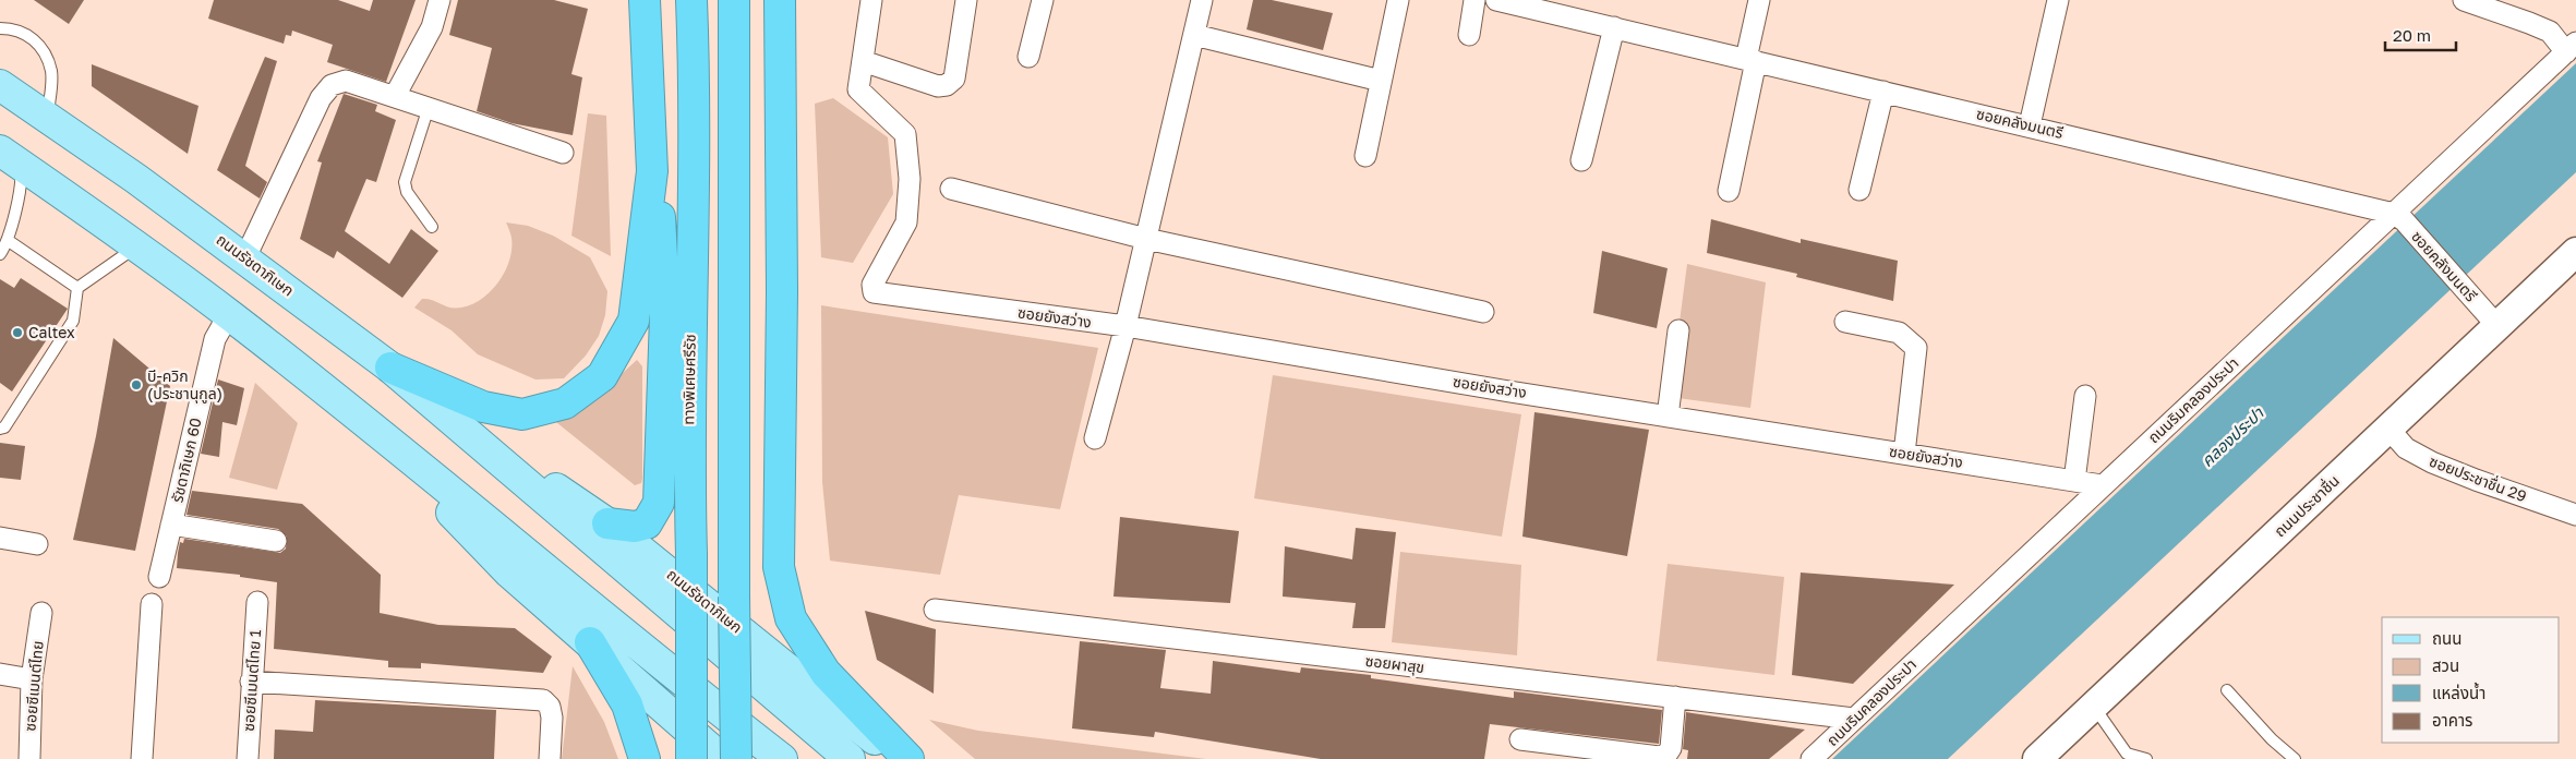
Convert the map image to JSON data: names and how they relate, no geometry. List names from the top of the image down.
{
  "streets": {
    "highway": ["ทางพิเศษศรีรัช"],
    "main road": ["ถนนรัชดาภิเษก", "ถนนประชาชื่น"],
    "street": [
      "ซอยคลังมนตรี",
      "ซอยยังสว่าง",
      "ถนนริมคลองประปา",
      "รัชดาภิเษก 60",
      "ซอยประชาชื่น 29",
      "ซอยผาสุข",
      "ซอยซีเมนต์ไทย 1",
      "ซอยซีเมนต์ไทย"
    ]
  },
  "crossings": [
    ["ซอยคลังมนตรี", "ถนนริมคลองประปา"],
    ["ซอยคลังมนตรี", "ถนนประชาชื่น"],
    ["ซอยยังสว่าง", "ถนนริมคลองประปา"],
    ["ถนนริมคลองประปา", "ซอยผาสุข"],
    ["ซอยประชาชื่น 29", "ถนนประชาชื่น"]
  ],
  "water": ["คลองประปา"],
  "places": ["Caltex", "บี-ควิก (ประชานุกูล)"],
  "legend": [
    "ถนน",
    "สวน",
    "แหล่งน้ำ",
    "อาคาร"
  ],
  "scale_bar": "20 m"
}
